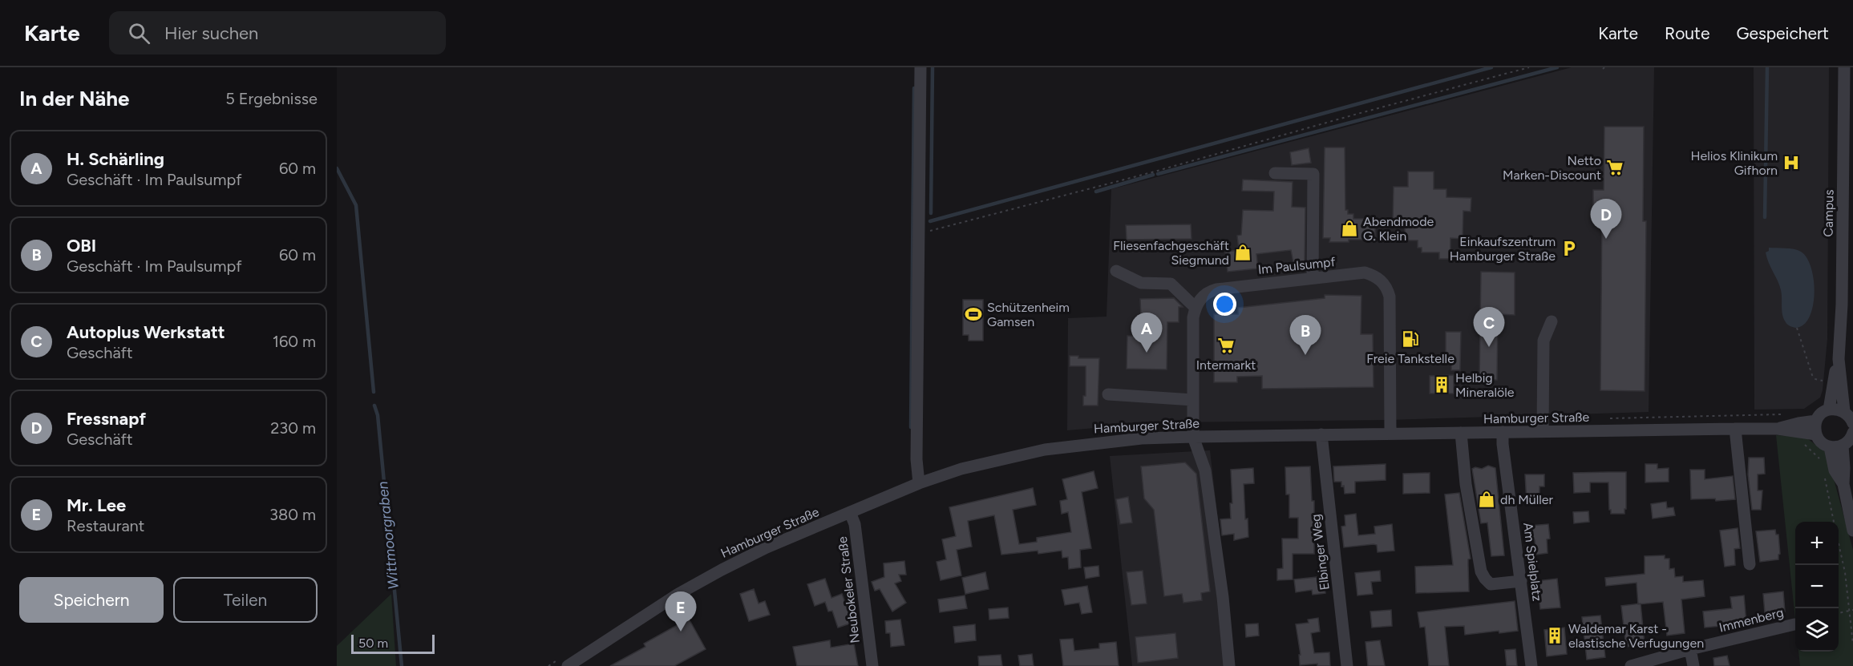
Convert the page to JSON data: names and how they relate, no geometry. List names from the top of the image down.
{
  "streets": {
    "street": [
      "Campus",
      "Im Paulsumpf",
      "Hamburger Straße",
      "Elbinger Weg",
      "Am Spielplatz",
      "Neubokeler Straße",
      "Immenberg"
    ]
  },
  "crossings": [
    ["Im Paulsumpf", "Hamburger Straße"],
    ["Hamburger Straße", "Elbinger Weg"],
    ["Hamburger Straße", "Am Spielplatz"],
    ["Hamburger Straße", "Neubokeler Straße"]
  ],
  "water": ["Wittmoorgraben"],
  "places": {
    "hospital": ["Helios Klinikum Gifhorn"],
    "supermarket": ["Netto Marken-Discount", "Intermarkt"],
    "shop": ["Abendmode G. Klein", "Fliesenfachgeschäft Siegmund", "dh Müller"],
    "parking": ["Einkaufszentrum Hamburger Straße"],
    "sports": ["Schützenheim Gamsen"],
    "fuel station": ["Freie Tankstelle"],
    "building": ["Helbig Mineralöle", "Waldemar Karst - elastische Verfugungen"]
  },
  "scale_bar": "50 m",
  "page": {
    "header": "Karte",
    "search": "Hier suchen",
    "nav": ["Karte", "Route", "Gespeichert"],
    "heading": ["In der Nähe", "5 Ergebnisse"],
    "list": [
      {
        "mark": "A",
        "name": "H. Schärling",
        "note": "Geschäft · Im Paulsumpf",
        "value": "60 m"
      },
      {
        "mark": "B",
        "name": "OBI",
        "note": "Geschäft · Im Paulsumpf",
        "value": "60 m"
      },
      {
        "mark": "C",
        "name": "Autoplus Werkstatt",
        "note": "Geschäft",
        "value": "160 m"
      },
      {
        "mark": "D",
        "name": "Fressnapf",
        "note": "Geschäft",
        "value": "230 m"
      },
      {
        "mark": "E",
        "name": "Mr. Lee",
        "note": "Restaurant",
        "value": "380 m"
      }
    ],
    "pins": [
      "D",
      "C",
      "A",
      "B",
      "E"
    ],
    "map_buttons": ["+", "−"],
    "buttons": ["Speichern", "Teilen"],
    "scale": "50 m"
  }
}
